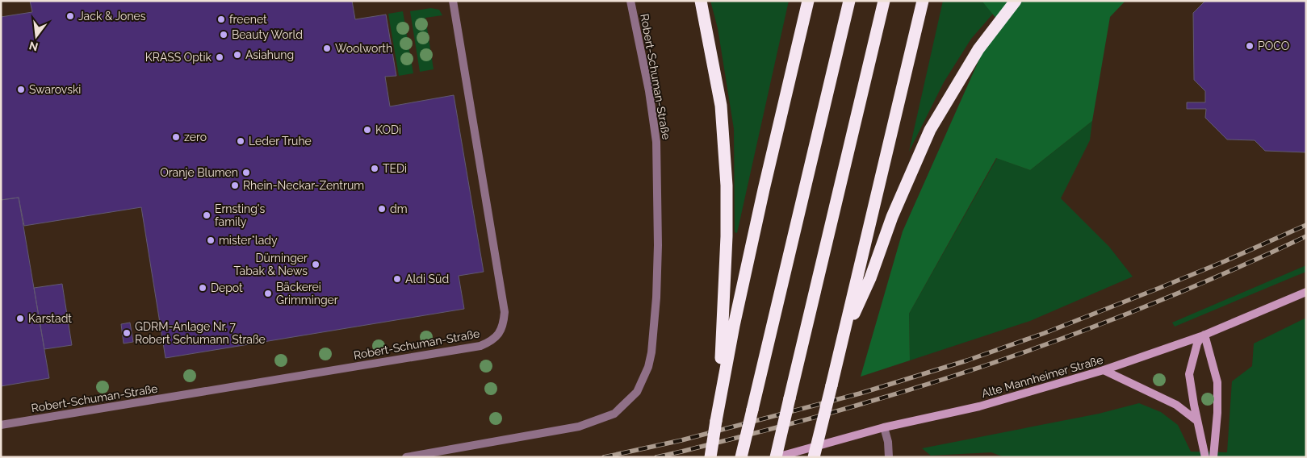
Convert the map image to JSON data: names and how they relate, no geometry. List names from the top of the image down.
{
  "streets": {
    "main road": ["Alte Mannheimer Straße"],
    "lane": ["Robert-Schuman-Straße"]
  },
  "places": [
    "Jack & Jones",
    "freenet",
    "Beauty World",
    "POCO",
    "Woolworth",
    "Asiahung",
    "KRASS Optik",
    "Swarovski",
    "KODi",
    "zero",
    "Leder Truhe",
    "TEDi",
    "Oranje Blumen",
    "Rhein-Neckar-Zentrum",
    "dm",
    "Ernsting's family",
    "mister*lady",
    "Dürninger Tabak & News",
    "Aldi Süd",
    "Depot",
    "Bäckerei Grimminger",
    "Karstadt",
    "GDRM-Anlage Nr. 7 Robert Schumann Straße"
  ],
  "north": "bottom"
}
